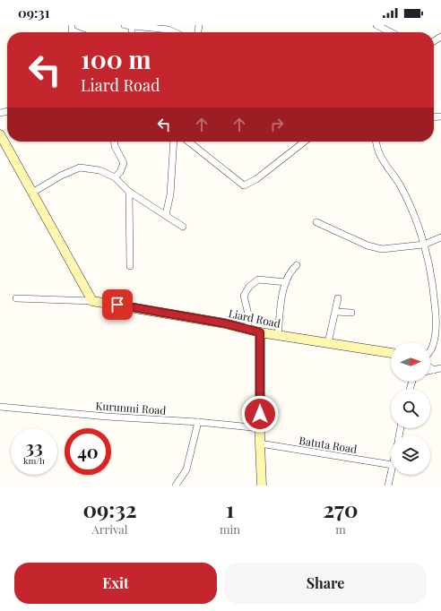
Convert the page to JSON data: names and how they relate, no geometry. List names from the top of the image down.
{
  "streets": {
    "street": ["Liard Road", "Kurunmi Road", "Batuta Road"]
  },
  "north": "right",
  "page": {
    "status": "09:31",
    "turn": ["100 m", "Liard Road"],
    "speed": "33 km/h",
    "limit": "40",
    "eta": [
      "09:32",
      "Arrival",
      "1",
      "min",
      "270",
      "m"
    ],
    "buttons": ["Exit", "Share"]
  }
}
